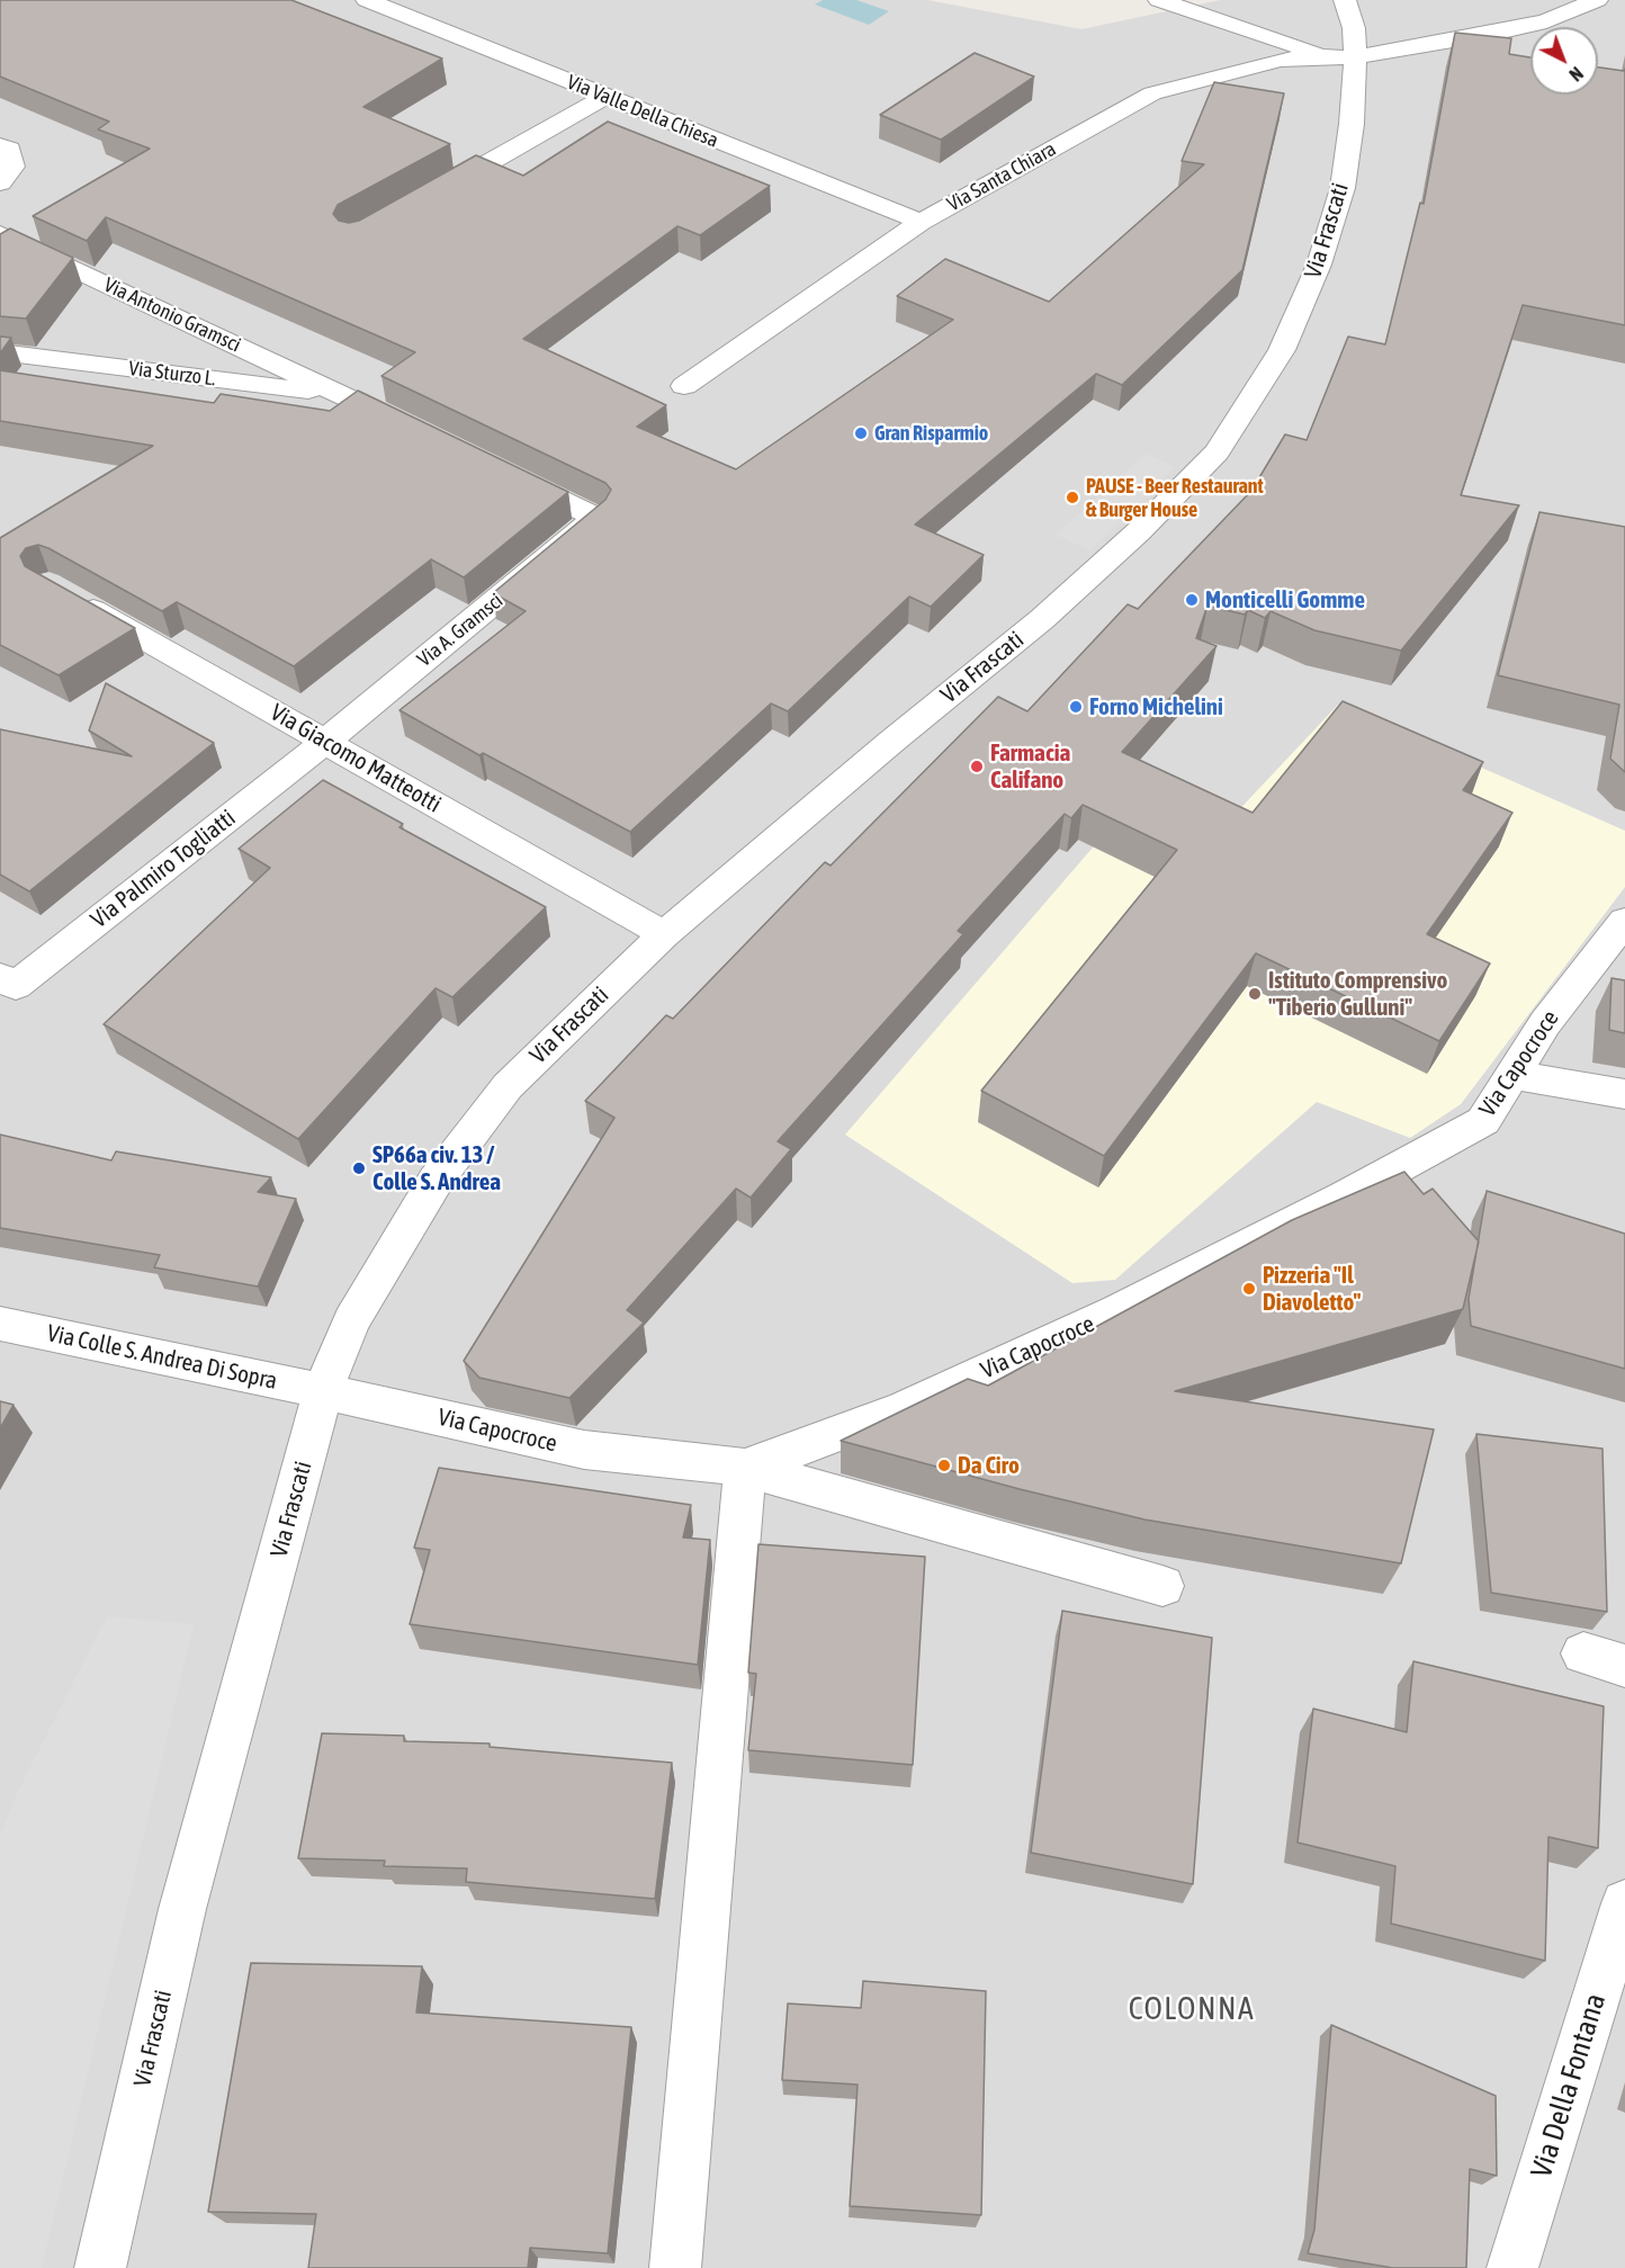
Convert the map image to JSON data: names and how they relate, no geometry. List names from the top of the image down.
{
  "streets": {
    "street": [
      "Via Valle Della Chiesa",
      "Via Santa Chiara",
      "Via Frascati",
      "Via Antonio Gramsci",
      "Via Sturzo L.",
      "Via A. Gramsci",
      "Via Giacomo Matteotti",
      "Via Palmiro Togliatti",
      "Via Capocroce",
      "Via Colle S. Andrea Di Sopra",
      "Via Della Fontana"
    ]
  },
  "crossings": [
    ["Via Valle Della Chiesa", "Via Santa Chiara"],
    ["Via Santa Chiara", "Via Frascati"],
    ["Via Frascati", "Via Giacomo Matteotti"],
    ["Via Frascati", "Via Capocroce"],
    ["Via Frascati", "Via Colle S. Andrea Di Sopra"],
    ["Via Antonio Gramsci", "Via Sturzo L."],
    ["Via A. Gramsci", "Via Giacomo Matteotti"],
    ["Via A. Gramsci", "Via Palmiro Togliatti"],
    ["Via Giacomo Matteotti", "Via Palmiro Togliatti"],
    ["Via Capocroce", "Via Colle S. Andrea Di Sopra"]
  ],
  "districts": ["COLONNA"],
  "places": [
    "Gran Risparmio",
    "PAUSE - Beer Restaurant & Burger House",
    "Monticelli Gomme",
    "Forno Michelini",
    "Farmacia Califano",
    "Istituto Comprensivo \"Tiberio Gulluni\"",
    "SP66a civ. 13 / Colle S. Andrea",
    "Pizzeria \"Il Diavoletto\"",
    "Da Ciro"
  ],
  "north": "bottom right"
}
